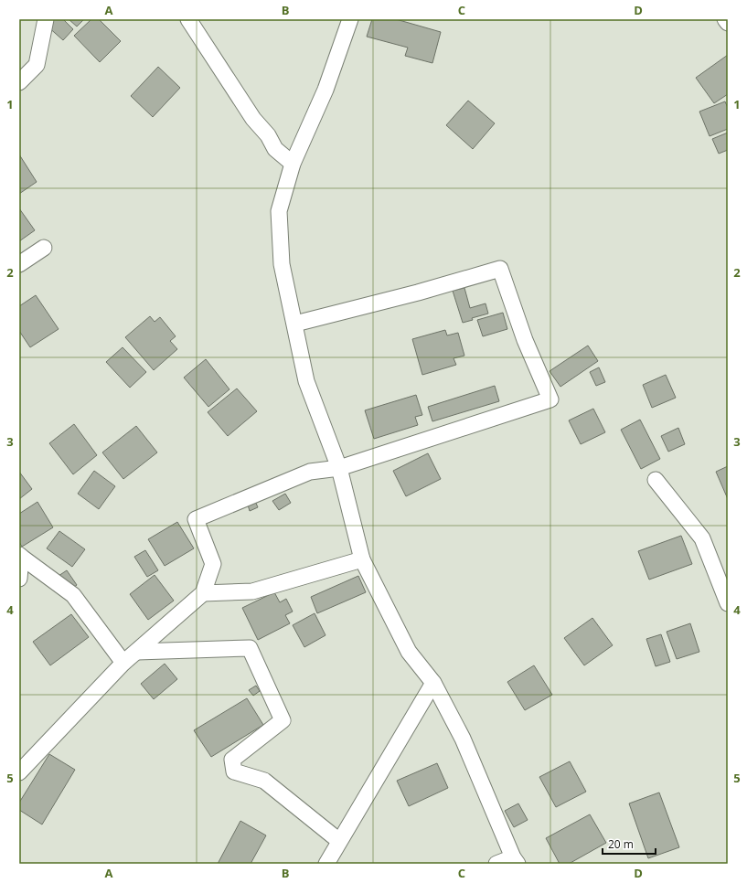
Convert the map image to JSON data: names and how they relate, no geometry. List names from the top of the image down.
{
  "scale_bar": "20 m",
  "grid": {
    "columns": [
      "A",
      "B",
      "C",
      "D"
    ],
    "rows": [
      "1",
      "2",
      "3",
      "4",
      "5"
    ]
  }
}
